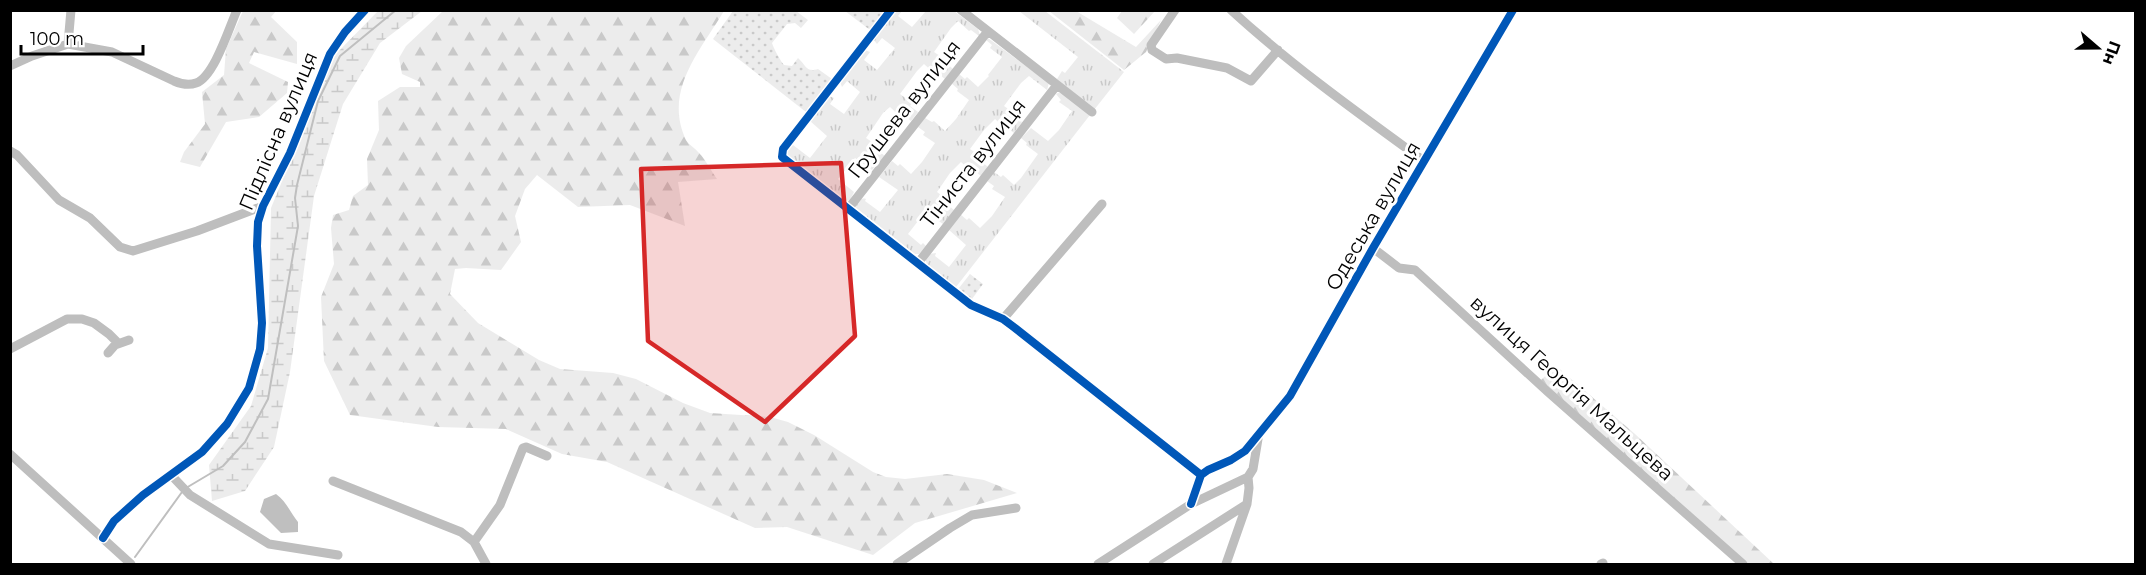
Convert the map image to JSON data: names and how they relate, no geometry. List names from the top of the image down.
{
  "streets": {
    "street": [
      "Грушева вулиця",
      "Підлісна вулиця",
      "Тіниста вулиця",
      "Одеська вулиця",
      "вулиця Георгія Мальцева"
    ]
  },
  "crossings": [
    ["Одеська вулиця", "вулиця Георгія Мальцева"]
  ],
  "scale_bar": "100 m",
  "north": "right"
}
